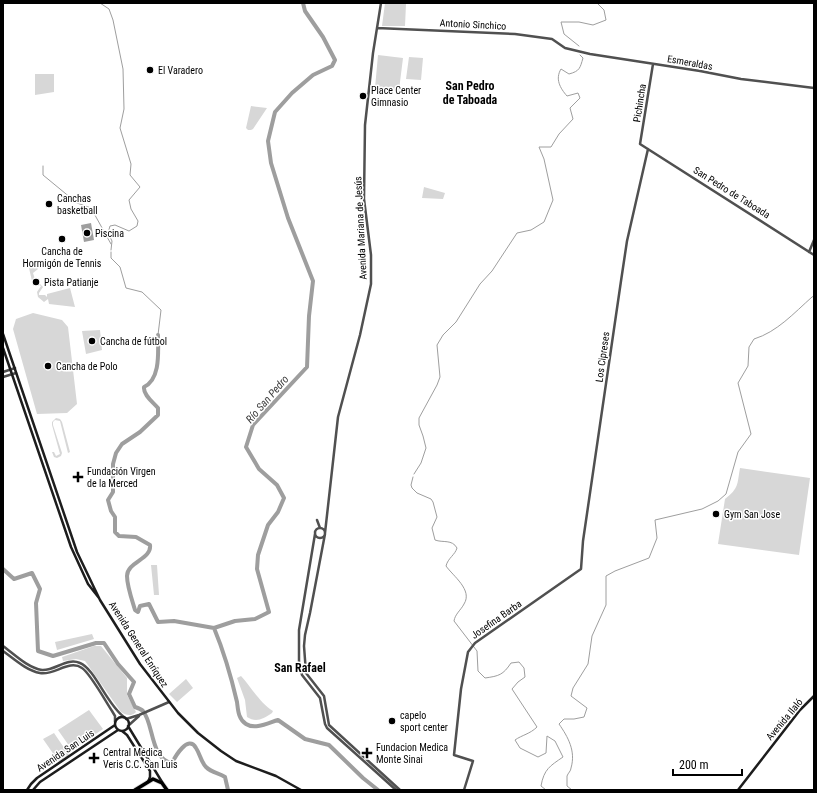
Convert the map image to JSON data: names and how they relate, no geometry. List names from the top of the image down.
{
  "streets": {
    "main road": ["Avenida General Enríquez", "Avenida Ilaló", "Avenida San Luis"],
    "street": [
      "Antonio Sinchico",
      "Esmeraldas",
      "Pichincha",
      "San Pedro de Taboada",
      "Avenida Mariana de Jesús",
      "Los Cipreses",
      "Josefina Barba"
    ]
  },
  "crossings": [
    ["Antonio Sinchico", "Esmeraldas"],
    ["Antonio Sinchico", "Avenida Mariana de Jesús"],
    ["Esmeraldas", "Pichincha"],
    ["Pichincha", "San Pedro de Taboada"],
    ["San Pedro de Taboada", "Los Cipreses"],
    ["Los Cipreses", "Josefina Barba"]
  ],
  "districts": ["San Pedro de Taboada", "San Rafael"],
  "water": ["Río San Pedro"],
  "places": {
    "other": [
      "El Varadero",
      "Place Center Gimnasio",
      "Canchas basketball",
      "Piscina",
      "Cancha de Hormigón de Tennis",
      "Pista Patianje",
      "Cancha de fútbol",
      "Cancha de Polo",
      "Gym San Jose",
      "capelo sport center"
    ],
    "health": ["Fundación Virgen de la Merced", "Fundacion Medica Monte Sinai", "Central Médica Veris C.C. San Luis"]
  },
  "scale_bar": "200 m"
}
